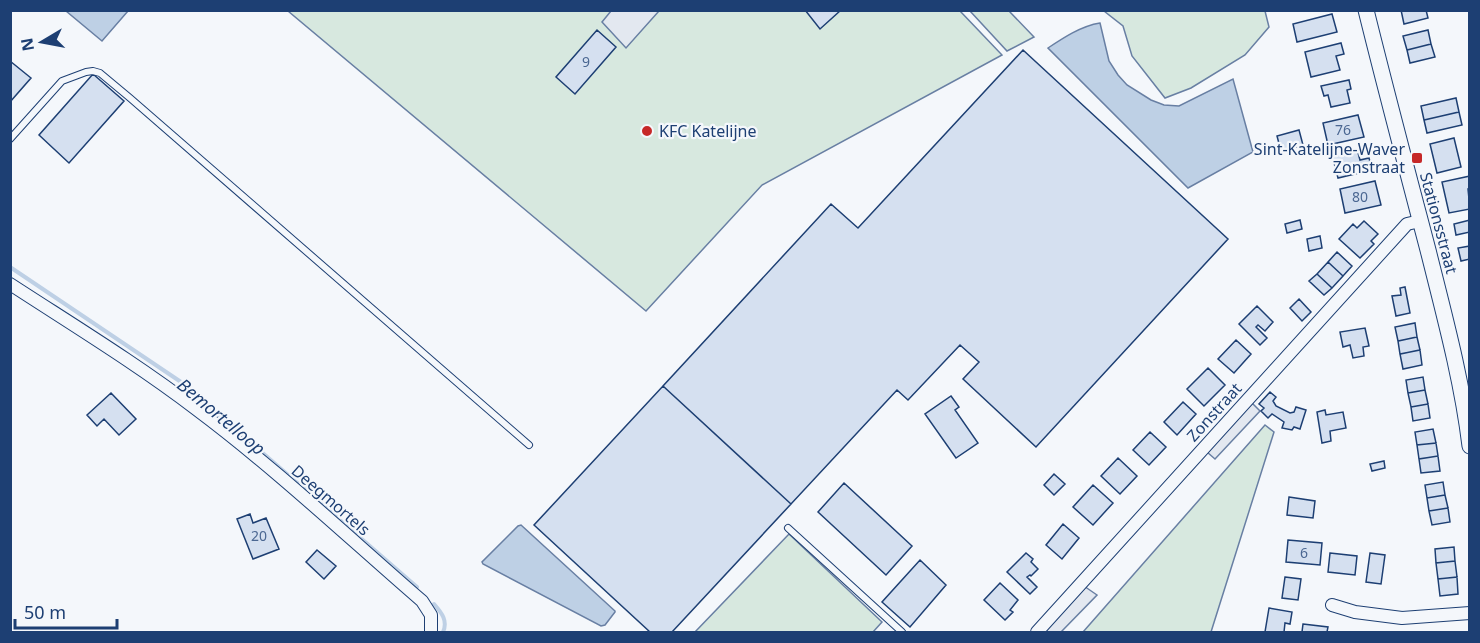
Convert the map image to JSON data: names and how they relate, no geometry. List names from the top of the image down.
{
  "streets": {
    "street": ["Stationsstraat", "Zonstraat", "Deegmortels"]
  },
  "crossings": [
    ["Stationsstraat", "Zonstraat"]
  ],
  "water": ["Bemortelloop"],
  "places": {
    "other": ["KFC Katelijne"],
    "transit": ["Sint-Katelijne-Waver Zonstraat"]
  },
  "house_numbers": [
    "9",
    "76",
    "80",
    "20",
    "6"
  ],
  "scale_bar": "50 m",
  "north": "left"
}
